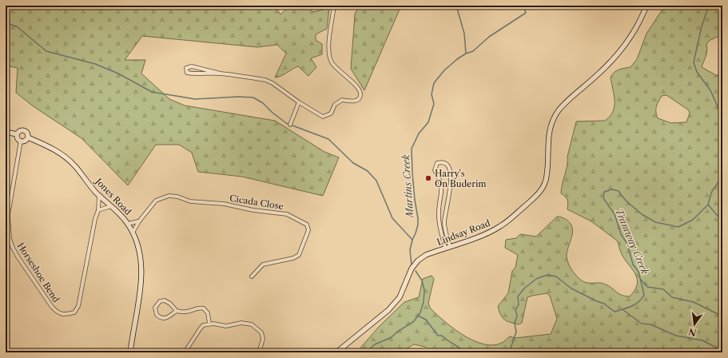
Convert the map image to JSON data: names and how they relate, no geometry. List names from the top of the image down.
{
  "streets": {
    "street": [
      "Jones Road",
      "Cicada Close",
      "Lindsay Road",
      "Horseshoe Bend"
    ]
  },
  "crossings": [
    ["Jones Road", "Horseshoe Bend"]
  ],
  "water": ["Martins Creek", "Tramway Creek"],
  "places": ["Harry's On Buderim"],
  "north": "bottom"
}
